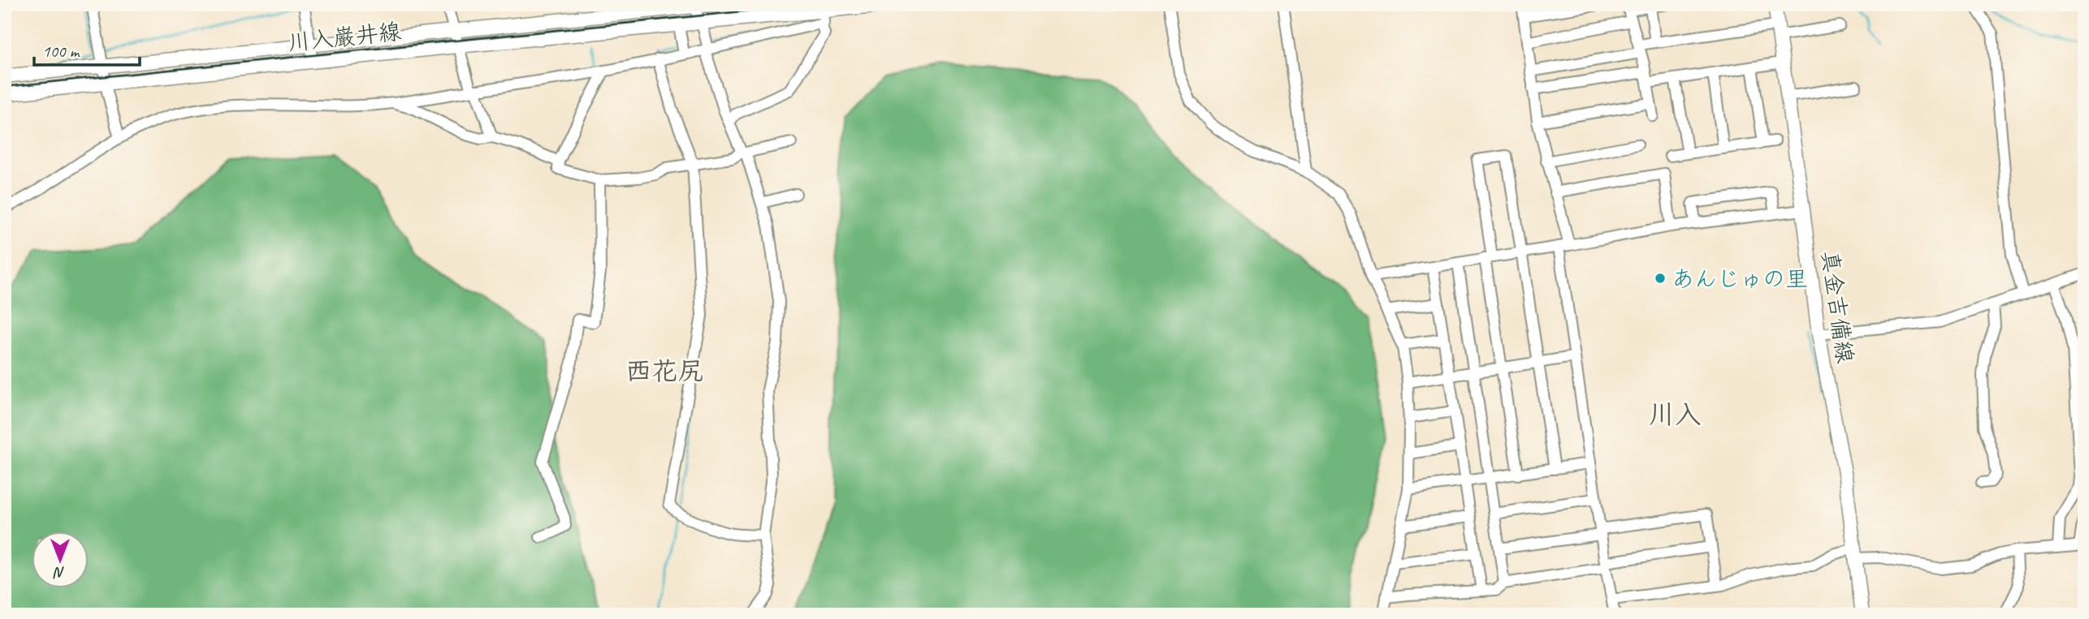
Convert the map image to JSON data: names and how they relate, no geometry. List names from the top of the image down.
{
  "streets": {
    "main road": ["川入巌井線", "真金吉備線"]
  },
  "districts": ["西花尻", "川入"],
  "places": ["あんじゅの里"],
  "scale_bar": "100 m",
  "north": "bottom"
}
